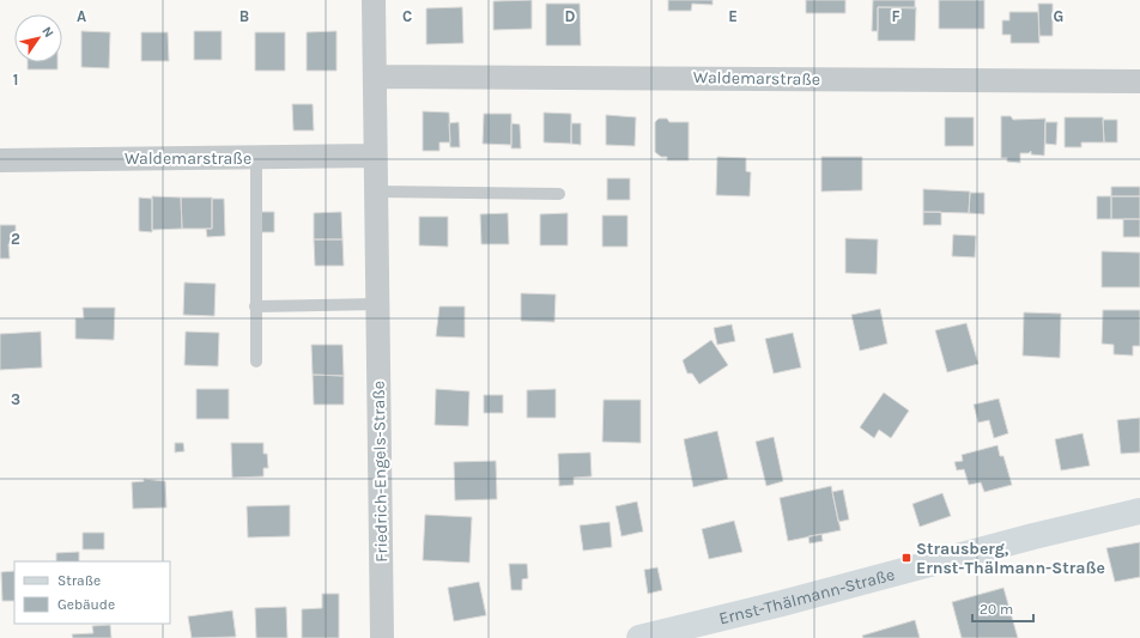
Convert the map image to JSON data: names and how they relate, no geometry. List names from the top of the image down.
{
  "streets": {
    "main road": ["Ernst-Thälmann-Straße"],
    "street": ["Waldemarstraße", "Friedrich-Engels-Straße"]
  },
  "crossings": [
    ["Waldemarstraße", "Friedrich-Engels-Straße"]
  ],
  "places": {
    "transit": ["Strausberg, Ernst-Thälmann-Straße"]
  },
  "legend": ["Straße", "Gebäude"],
  "scale_bar": "20 m",
  "north": "top right",
  "grid": {
    "columns": [
      "A",
      "B",
      "C",
      "D",
      "E",
      "F",
      "G"
    ],
    "rows": ["1", "2", "3"]
  }
}
